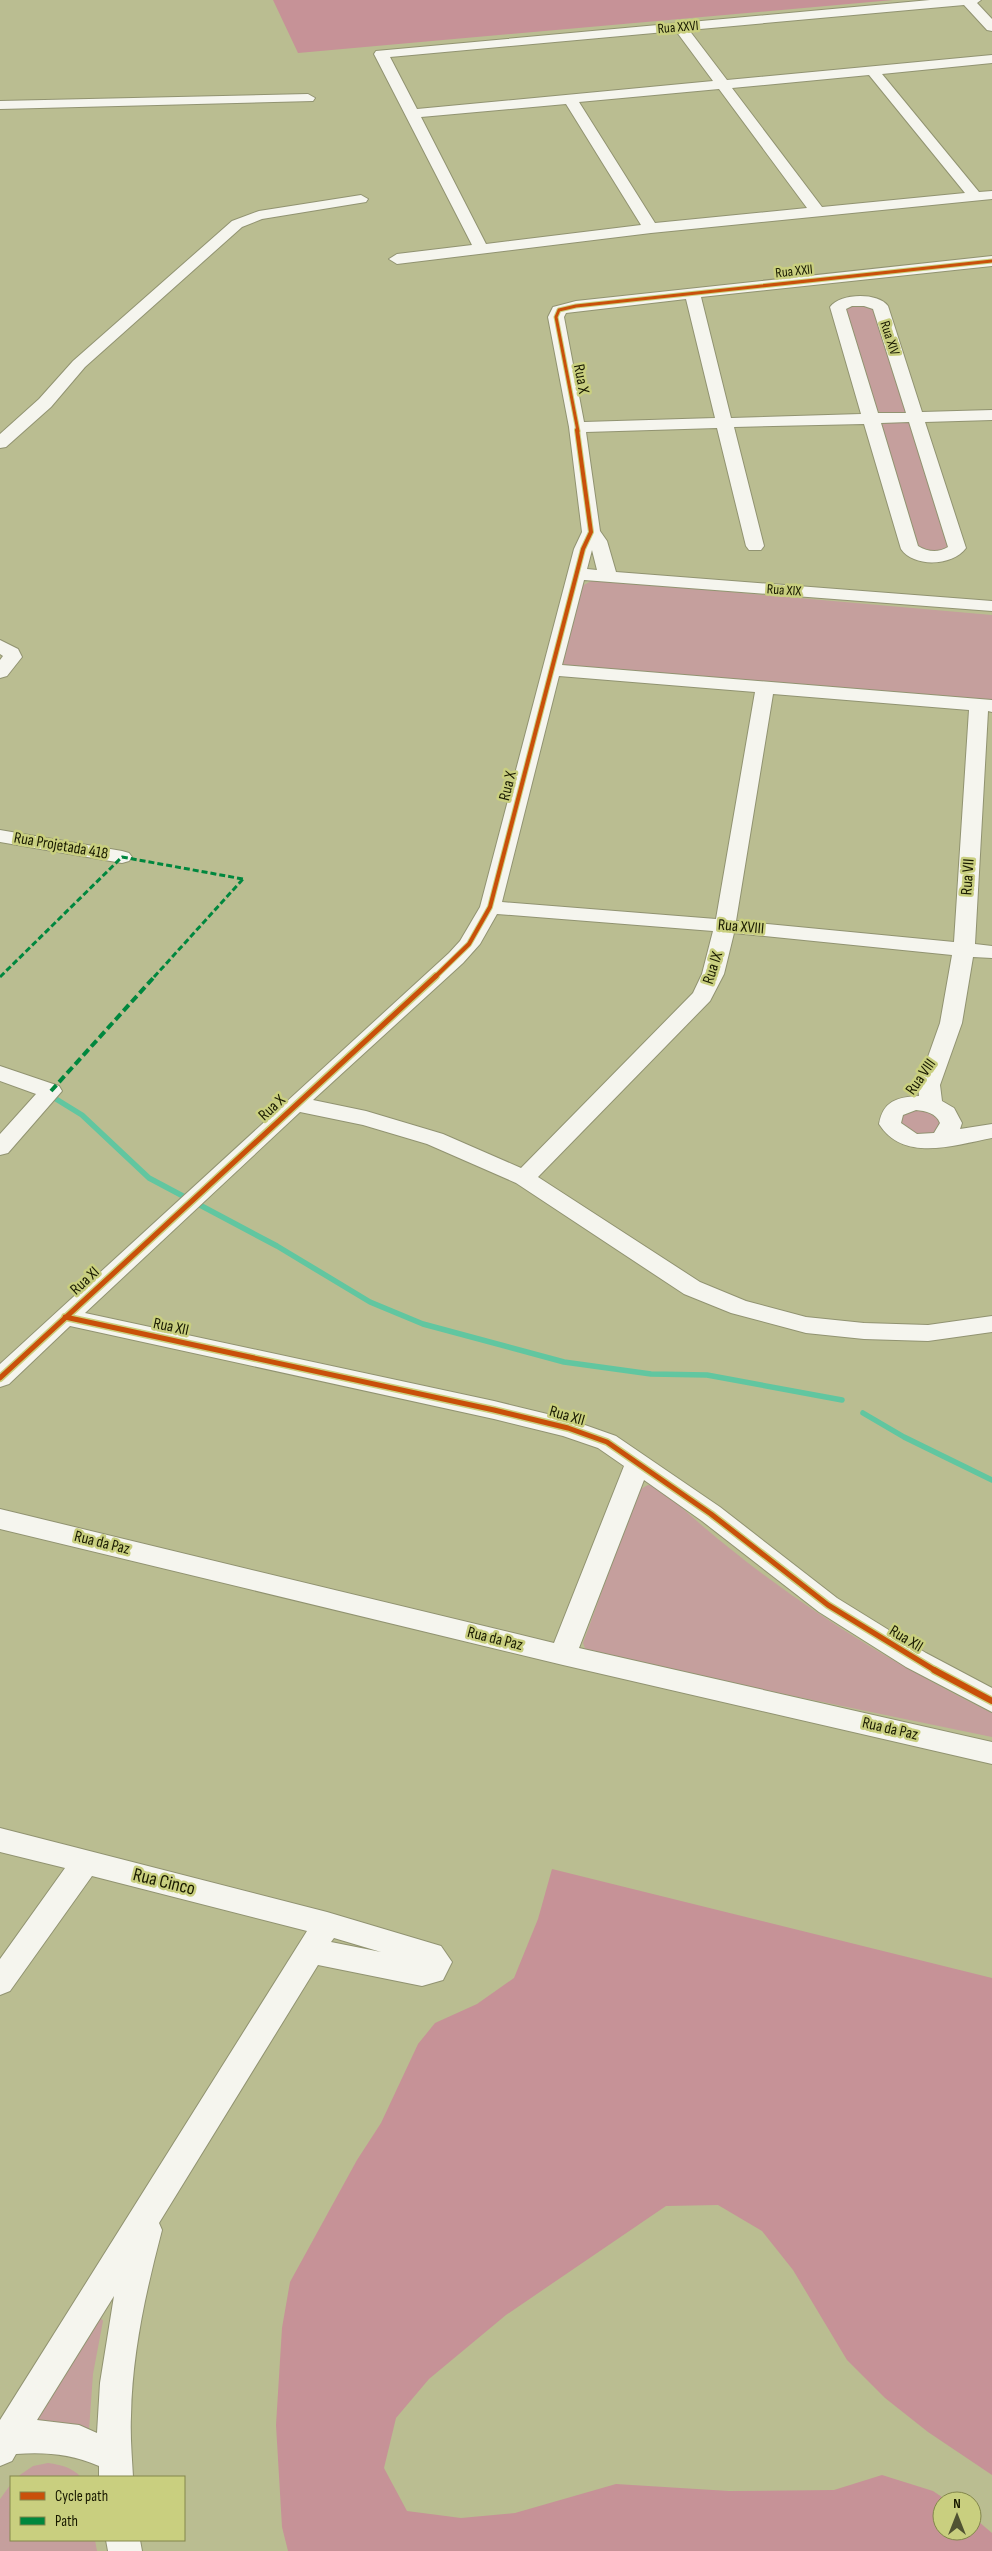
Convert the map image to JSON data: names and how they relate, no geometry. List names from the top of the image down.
{
  "streets": {
    "street": [
      "Rua XXVI",
      "Rua XXII",
      "Rua XIV",
      "Rua X",
      "Rua XIX",
      "Rua Projetada 418",
      "Rua VII",
      "Rua XVIII",
      "Rua IX",
      "Rua VIII",
      "Rua XI",
      "Rua XII",
      "Rua da Paz",
      "Rua Cinco"
    ]
  },
  "crossings": [
    ["Rua XXII", "Rua X"],
    ["Rua X", "Rua XIX"],
    ["Rua X", "Rua XVIII"],
    ["Rua X", "Rua XI"],
    ["Rua VII", "Rua XVIII"],
    ["Rua VII", "Rua VIII"],
    ["Rua XVIII", "Rua IX"],
    ["Rua XI", "Rua XII"]
  ],
  "legend": ["Cycle path", "Path"],
  "north": "top"
}
